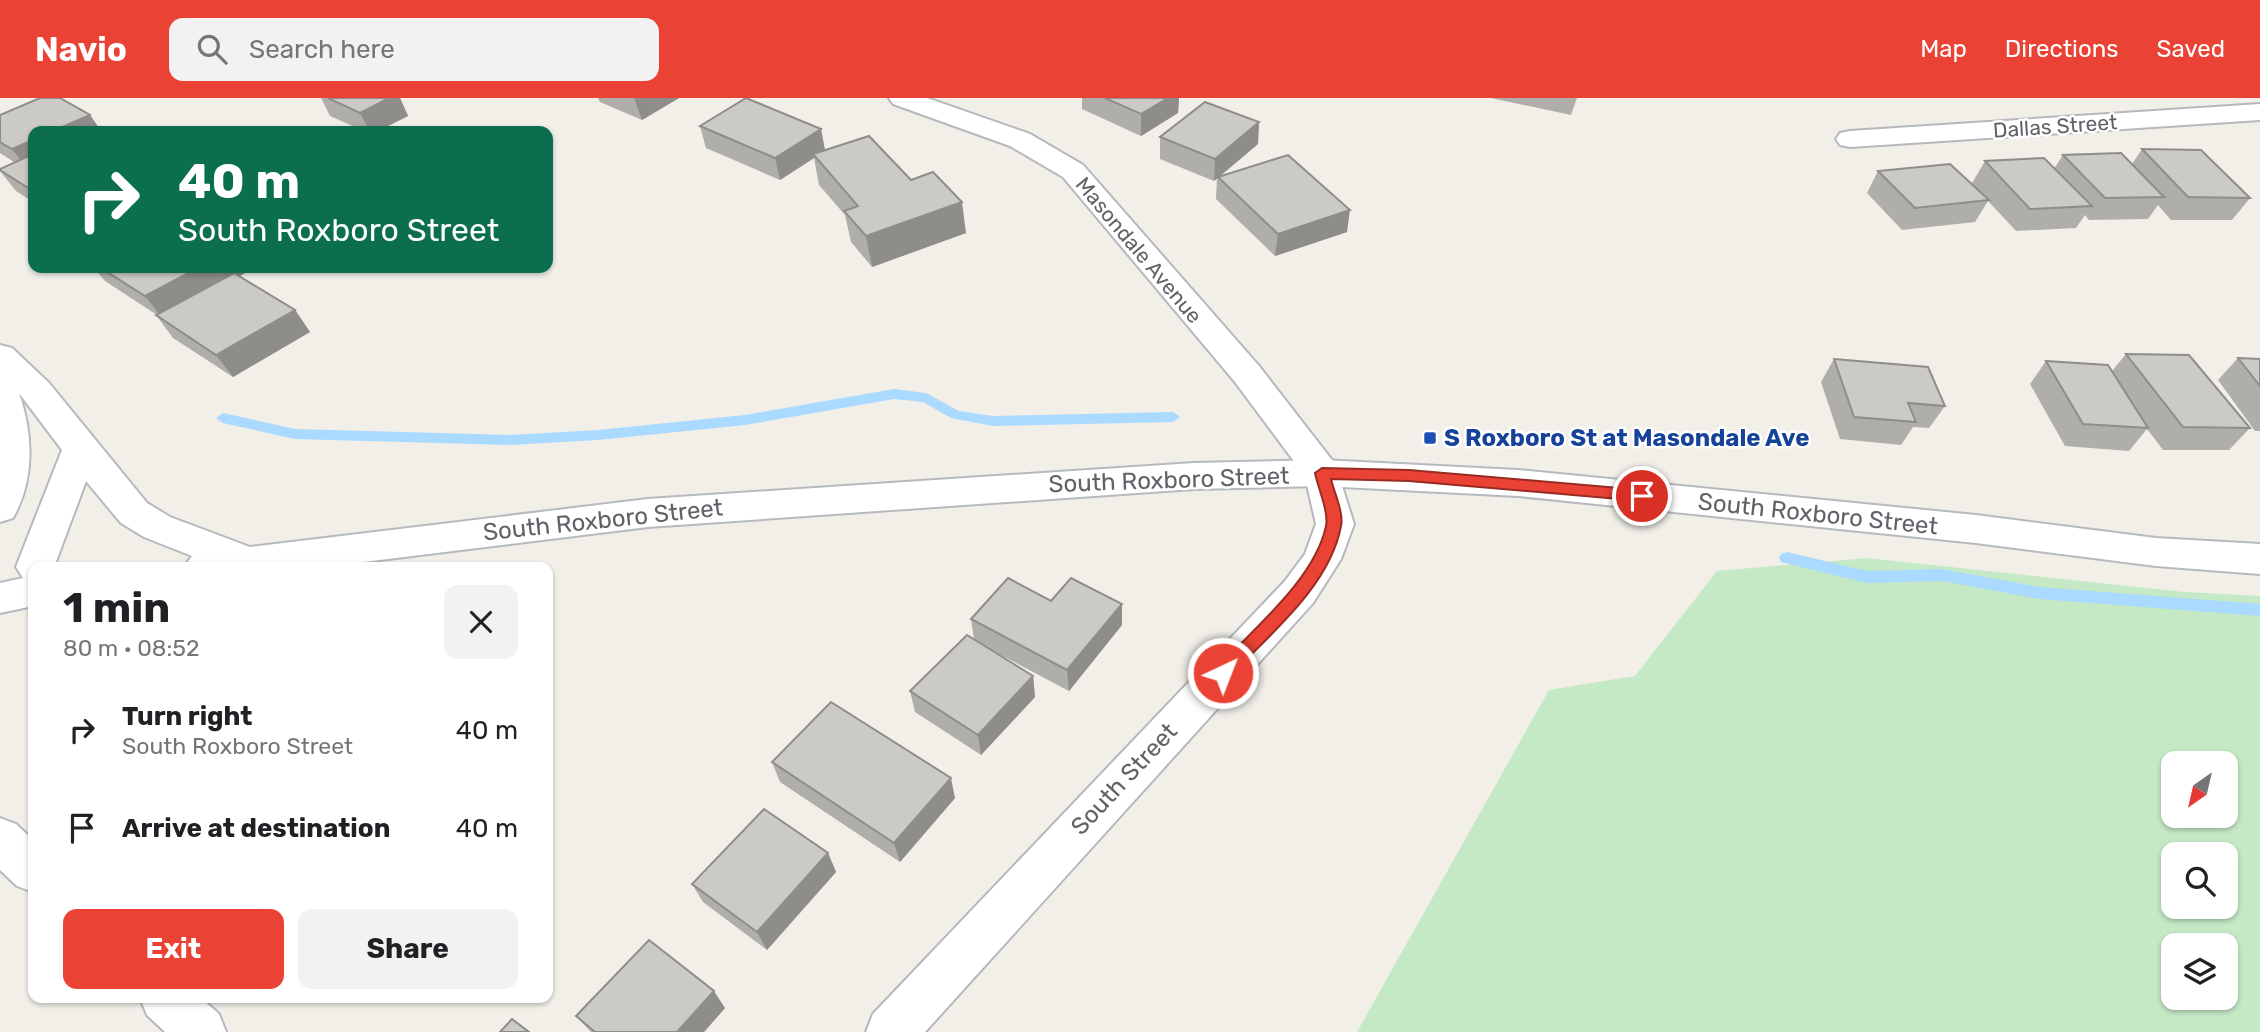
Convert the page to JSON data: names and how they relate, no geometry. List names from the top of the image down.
{
  "streets": {
    "street": [
      "Dallas Street",
      "Masondale Avenue",
      "South Roxboro Street",
      "South Street"
    ]
  },
  "crossings": [
    ["Masondale Avenue", "South Roxboro Street"],
    ["Masondale Avenue", "South Street"],
    ["South Roxboro Street", "South Street"]
  ],
  "places": {
    "transit": ["S Roxboro St at Masondale Ave"]
  },
  "north": "bottom left",
  "page": {
    "header": "Navio",
    "search": "Search here",
    "nav": ["Map", "Directions", "Saved"],
    "turn": ["40 m", "South Roxboro Street"],
    "heading": ["1 min", "80 m · 08:52"],
    "list": [
      {
        "name": "Turn right",
        "note": "South Roxboro Street",
        "value": "40 m"
      },
      {
        "name": "Arrive at destination",
        "value": "40 m"
      }
    ],
    "buttons": ["Exit", "Share"]
  }
}
